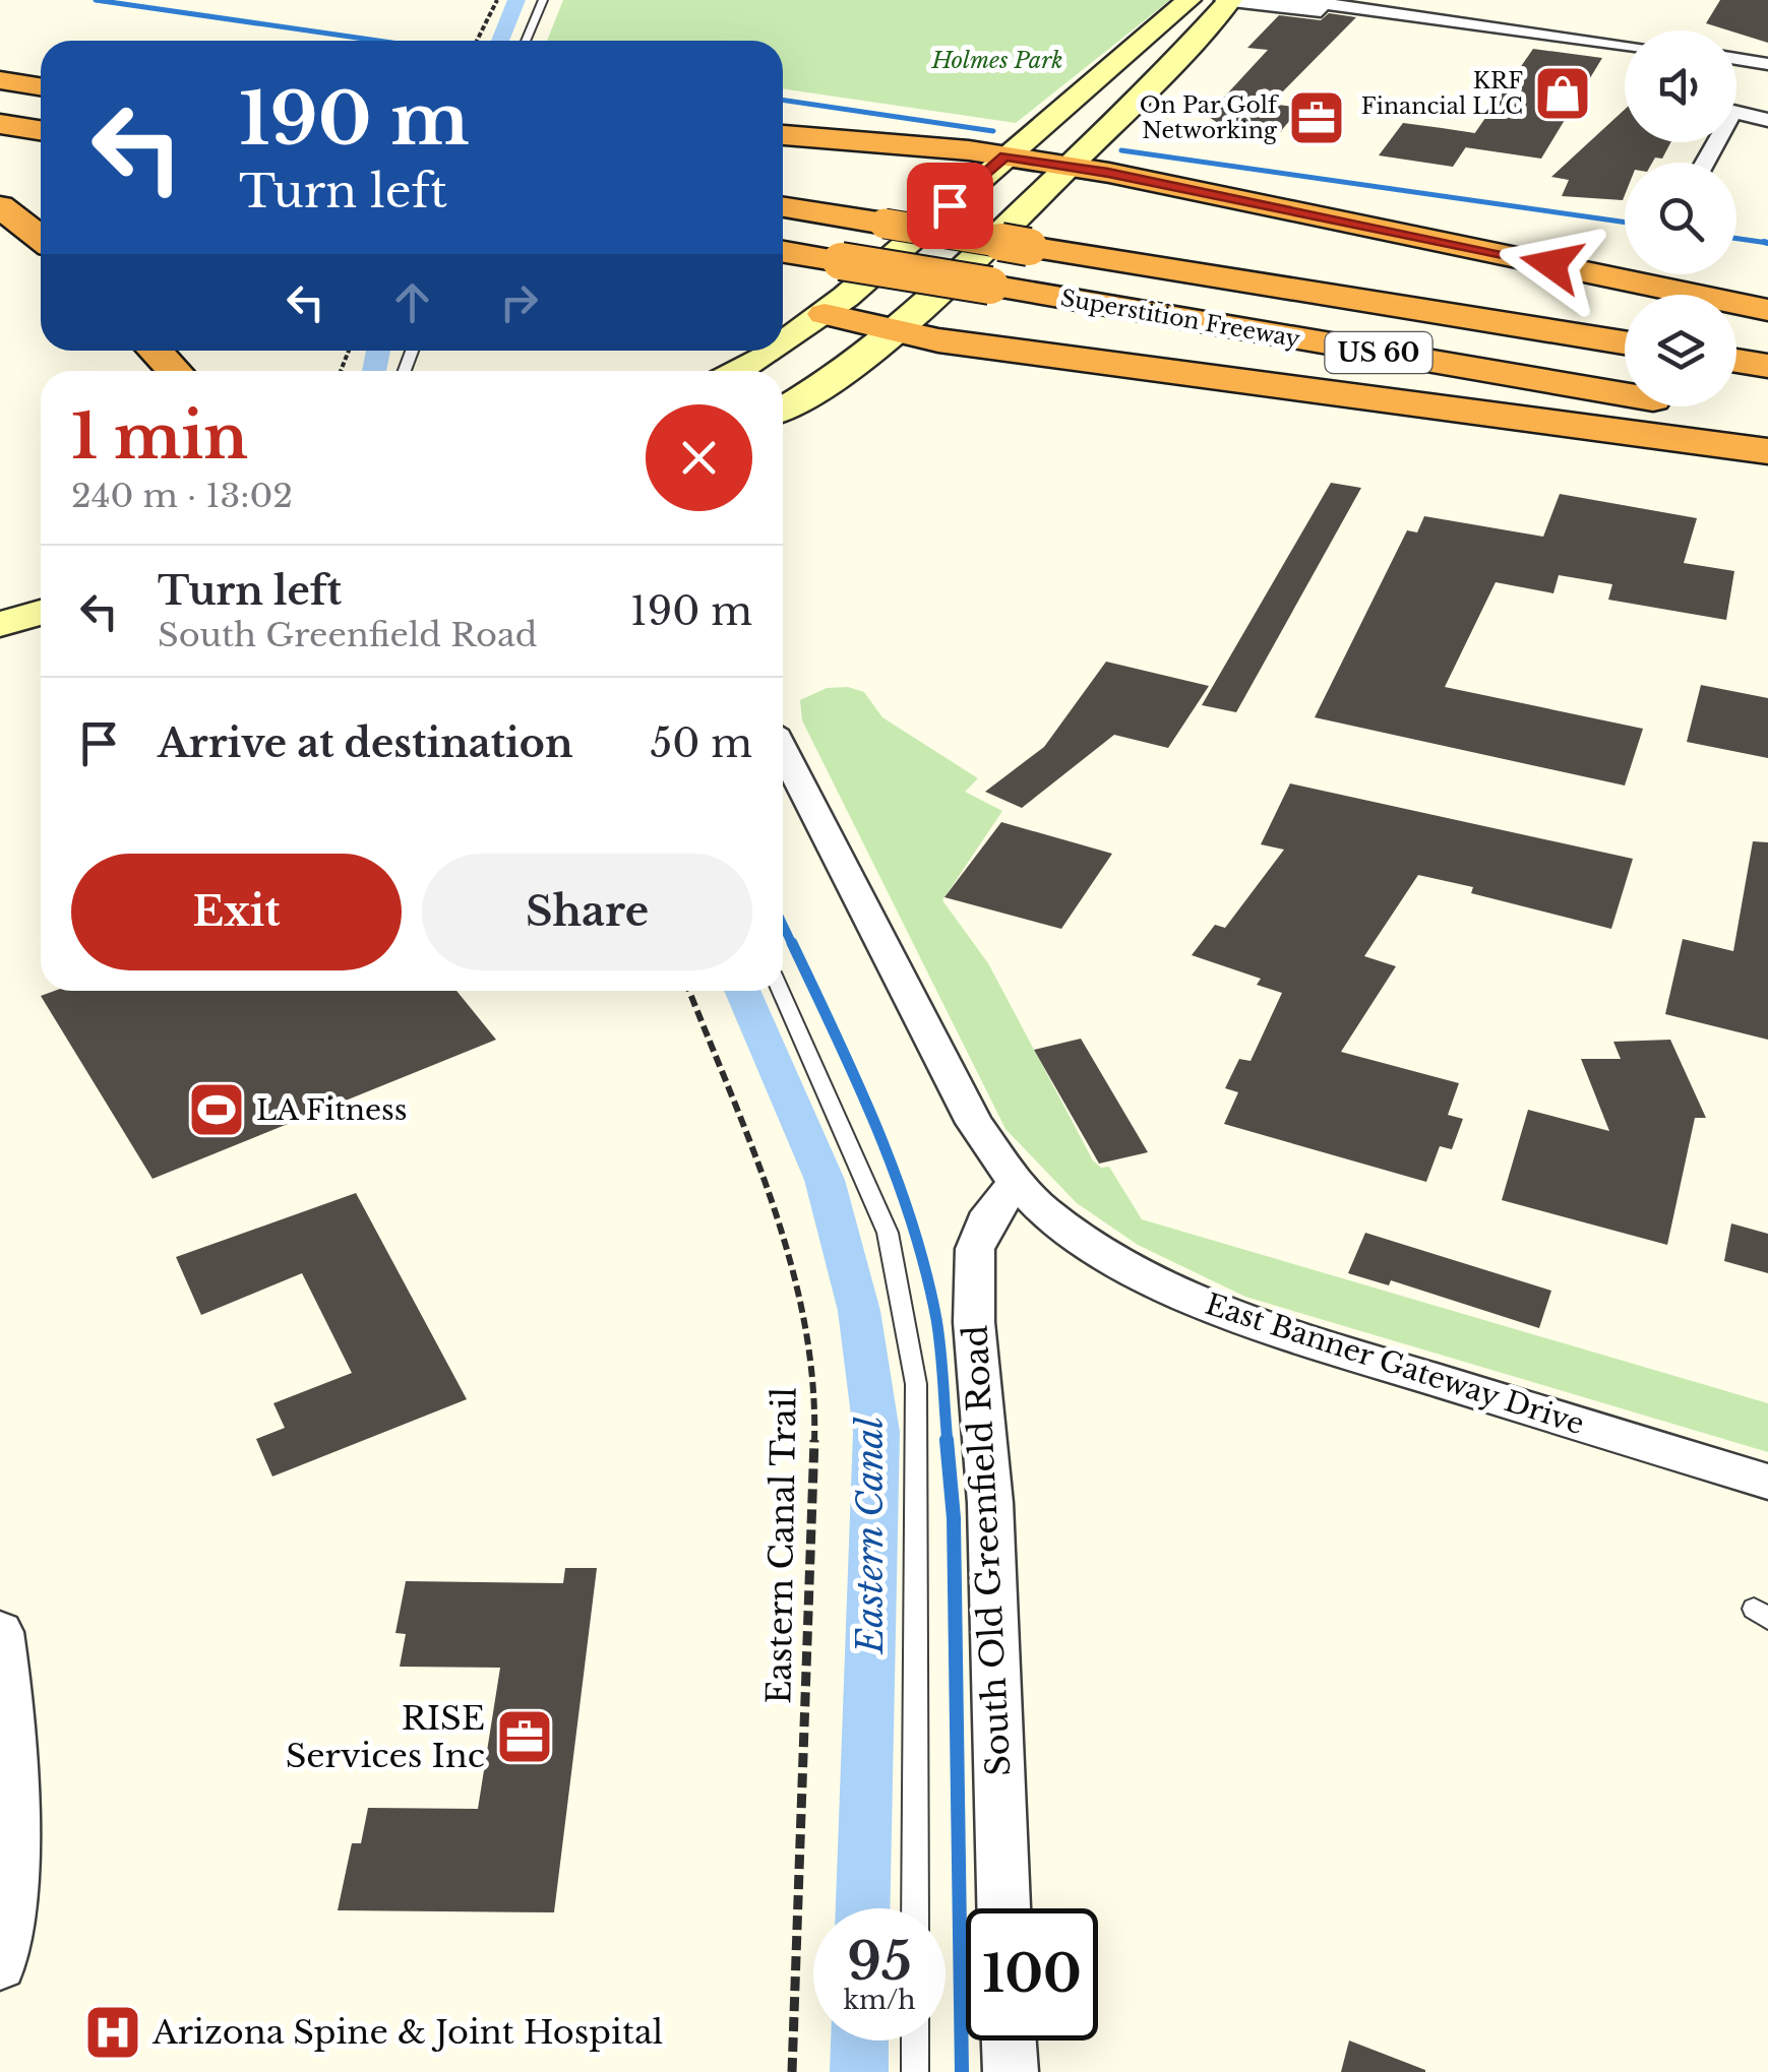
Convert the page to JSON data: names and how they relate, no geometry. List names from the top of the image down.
{
  "streets": {
    "highway": ["Superstition Freeway", "US 60"],
    "street": ["East Banner Gateway Drive", "South Old Greenfield Road"],
    "path": ["Eastern Canal Trail"]
  },
  "crossings": [
    ["East Banner Gateway Drive", "South Old Greenfield Road"]
  ],
  "water": ["Eastern Canal"],
  "parks": ["Holmes Park"],
  "places": {
    "shop": ["KRF Financial LLC"],
    "office": ["On Par Golf Networking", "RISE Services Inc"],
    "sports": ["LA Fitness"],
    "hospital": ["Arizona Spine & Joint Hospital"]
  },
  "page": {
    "turn": ["190 m", "Turn left"],
    "heading": ["1 min", "240 m · 13:02"],
    "list": [
      {
        "name": "Turn left",
        "note": "South Greenfield Road",
        "value": "190 m"
      },
      {
        "name": "Arrive at destination",
        "value": "50 m"
      }
    ],
    "buttons": ["Exit", "Share"],
    "speed": "95 km/h",
    "limit": "100"
  }
}
